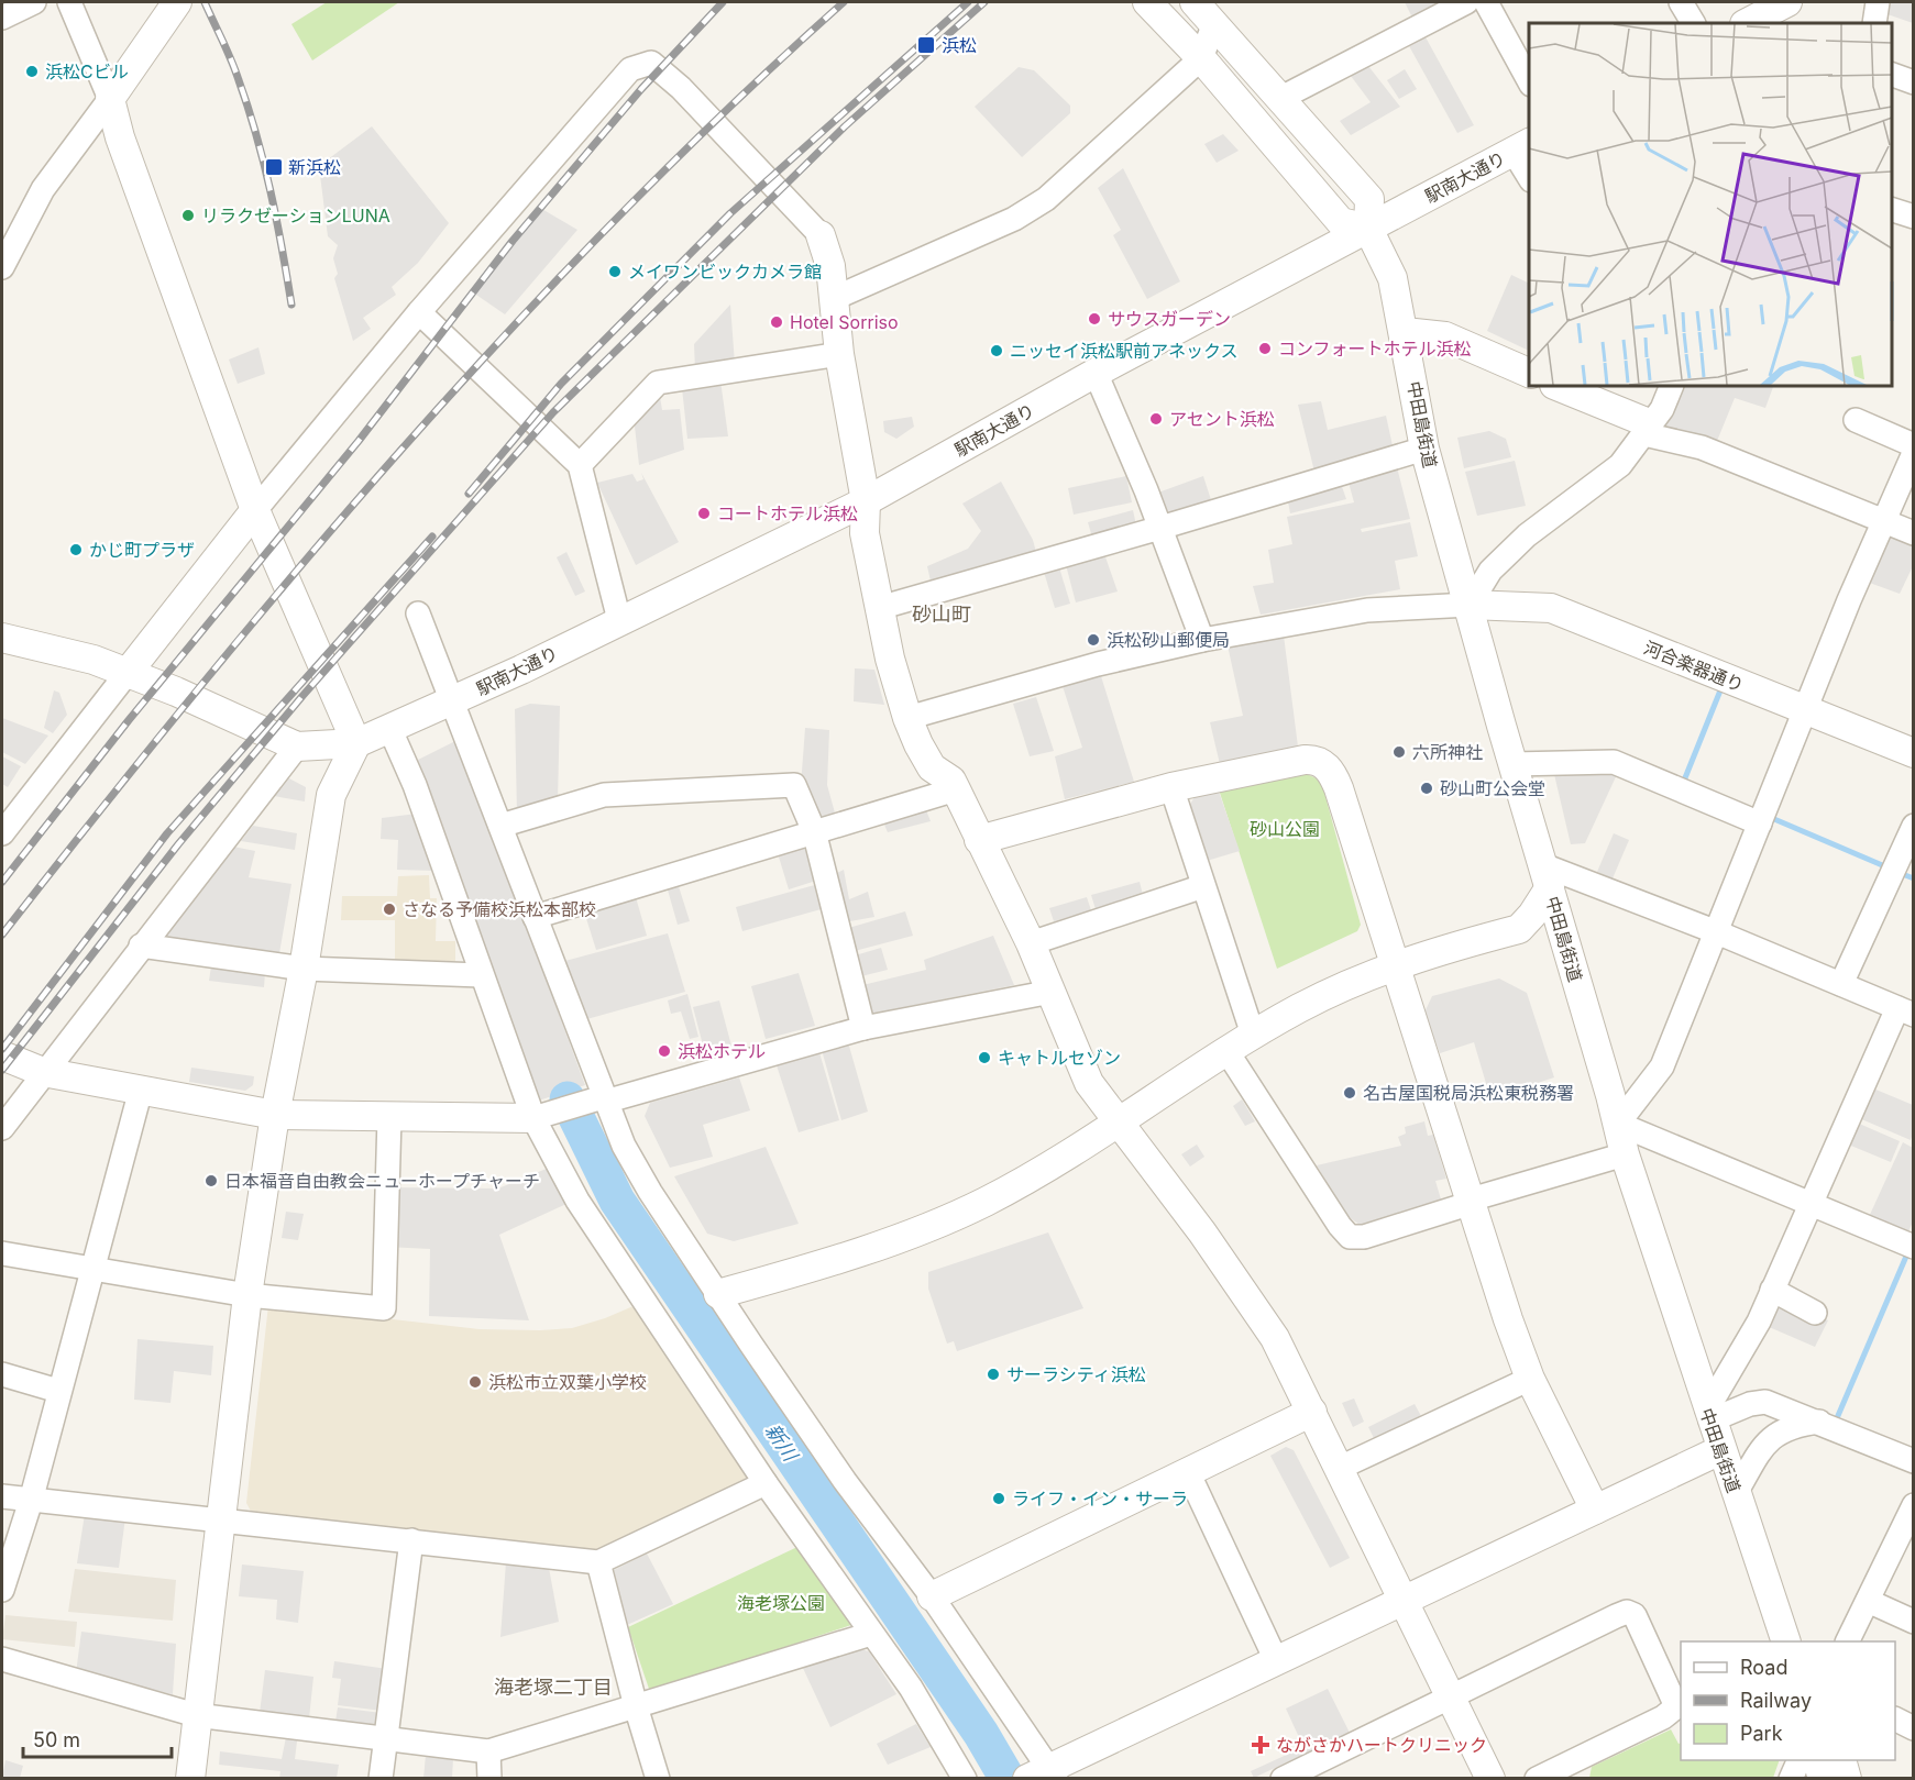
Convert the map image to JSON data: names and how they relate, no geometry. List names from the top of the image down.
{
  "streets": {
    "street": ["駅南大通り", "中田島街道", "河合楽器通り"]
  },
  "crossings": [
    ["駅南大通り", "中田島街道"],
    ["中田島街道", "河合楽器通り"]
  ],
  "districts": ["砂山町", "海老塚二丁目"],
  "water": ["新川"],
  "parks": ["砂山公園", "海老塚公園"],
  "places": {
    "transit": ["浜松", "新浜松"],
    "other": [
      "浜松Cビル",
      "リラクゼーションLUNA",
      "メイワンビックカメラ館",
      "サウスガーデン",
      "Hotel Sorriso",
      "コンフォートホテル浜松",
      "ニッセイ浜松駅前アネックス",
      "アセント浜松",
      "コートホテル浜松",
      "かじ町プラザ",
      "浜松砂山郵便局",
      "六所神社",
      "砂山町公会堂",
      "さなる予備校浜松本部校",
      "浜松ホテル",
      "キャトルセゾン",
      "名古屋国税局浜松東税務署",
      "日本福音自由教会ニューホープチャーチ",
      "サーラシティ浜松",
      "浜松市立双葉小学校",
      "ライフ・イン・サーラ"
    ],
    "health": ["ながさかハートクリニック"]
  },
  "legend": ["Road", "Railway", "Park"],
  "scale_bar": "50 m"
}
